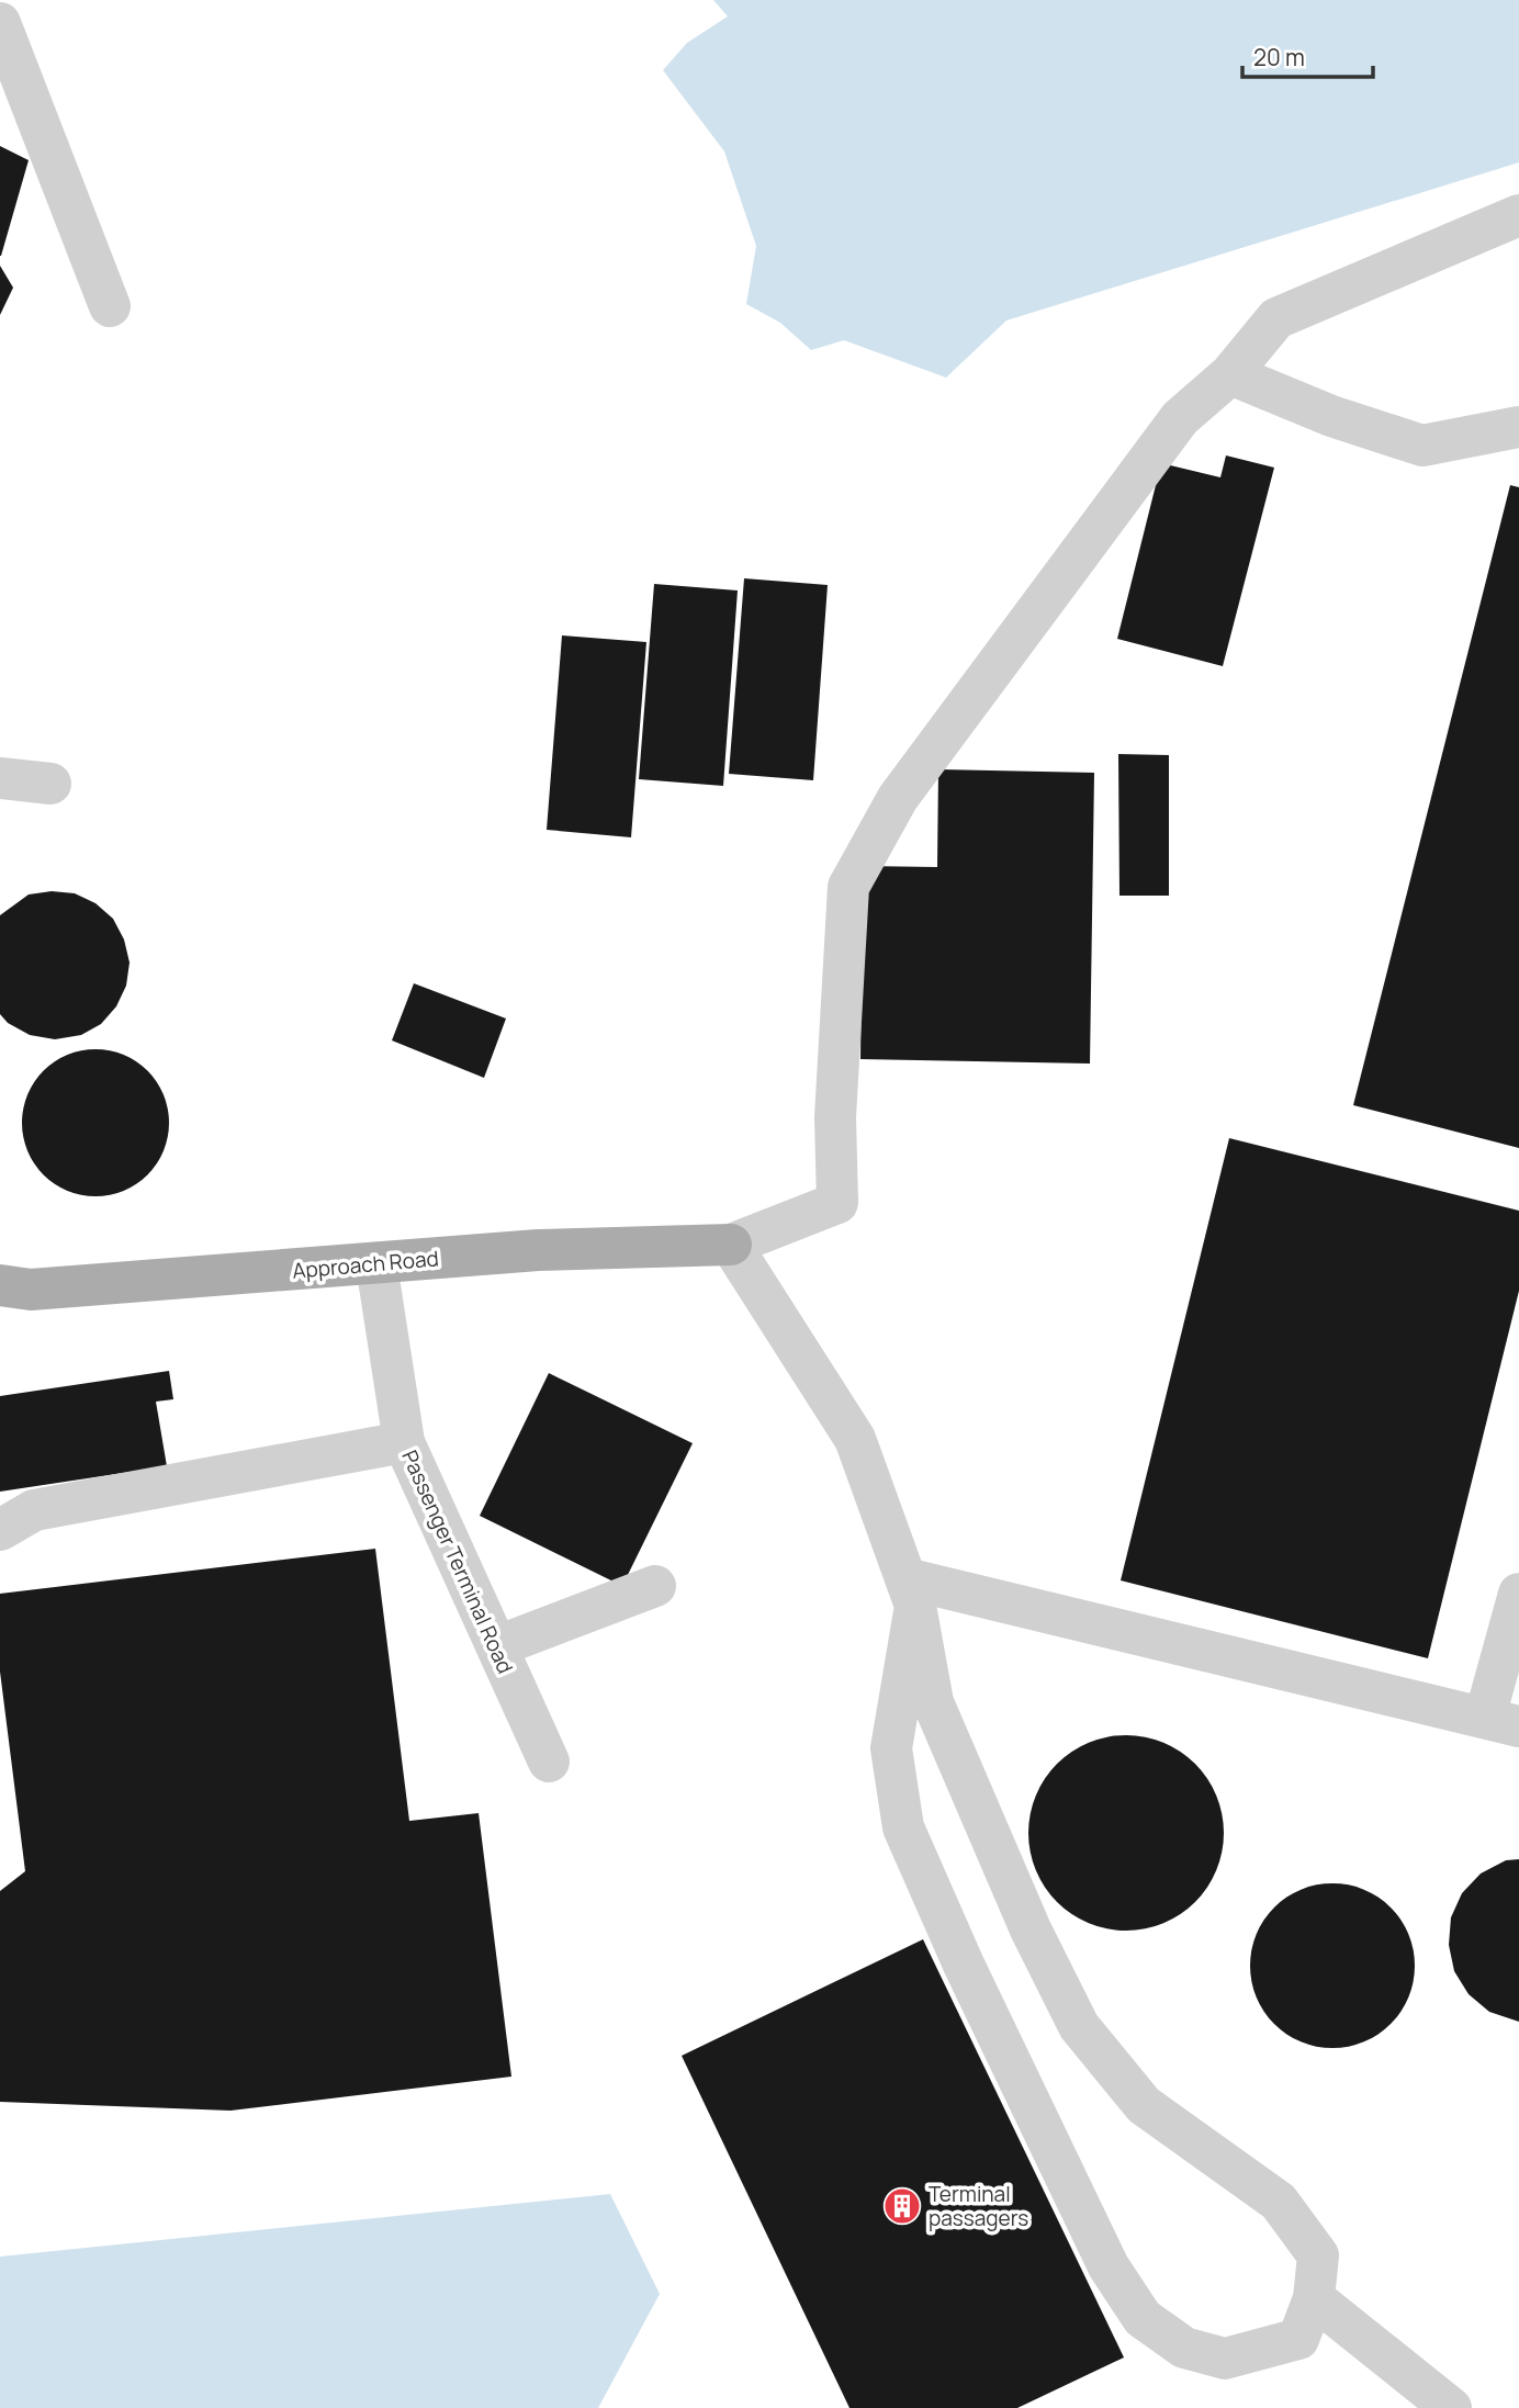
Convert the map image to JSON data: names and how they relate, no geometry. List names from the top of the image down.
{
  "streets": {
    "main road": ["Approach Road"],
    "street": ["Passenger Terminal Road"]
  },
  "crossings": [
    ["Approach Road", "Passenger Terminal Road"]
  ],
  "places": {
    "building": ["Terminal passagers"]
  },
  "scale_bar": "20 m"
}
